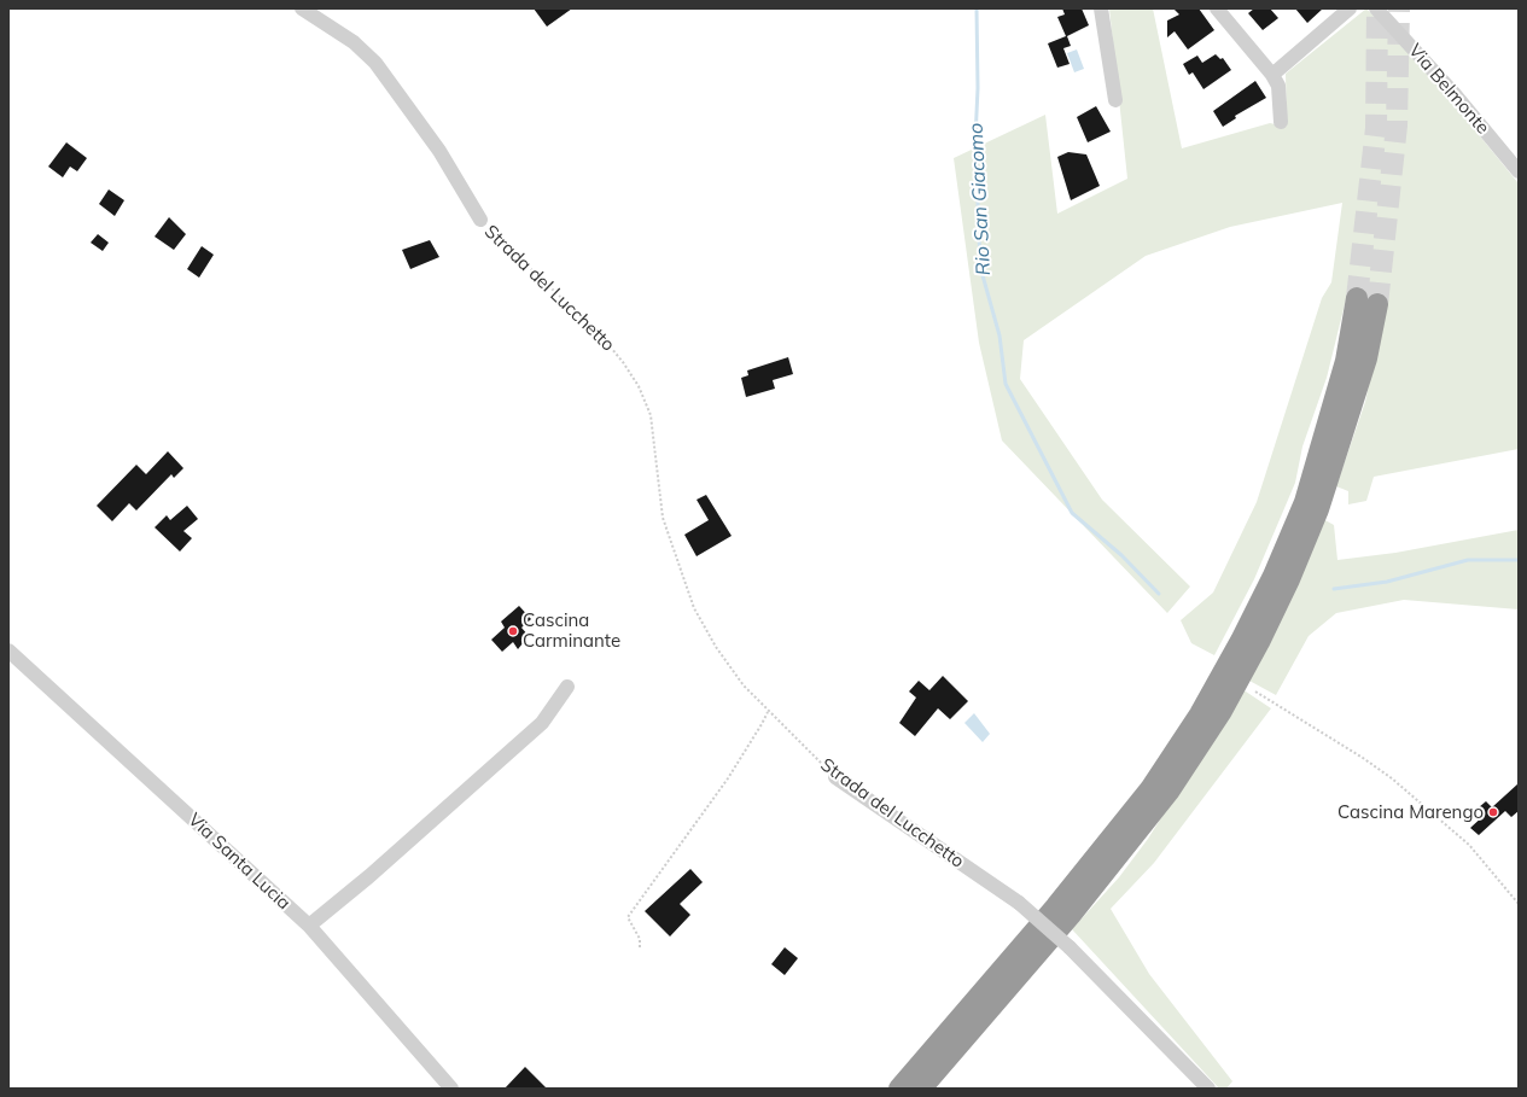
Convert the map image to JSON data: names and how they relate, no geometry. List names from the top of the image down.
{
  "streets": {
    "street": ["Via Belmonte", "Strada del Lucchetto", "Via Santa Lucia"]
  },
  "water": ["Rio San Giacomo"],
  "places": ["Cascina Carminante", "Cascina Marengo"]
}
